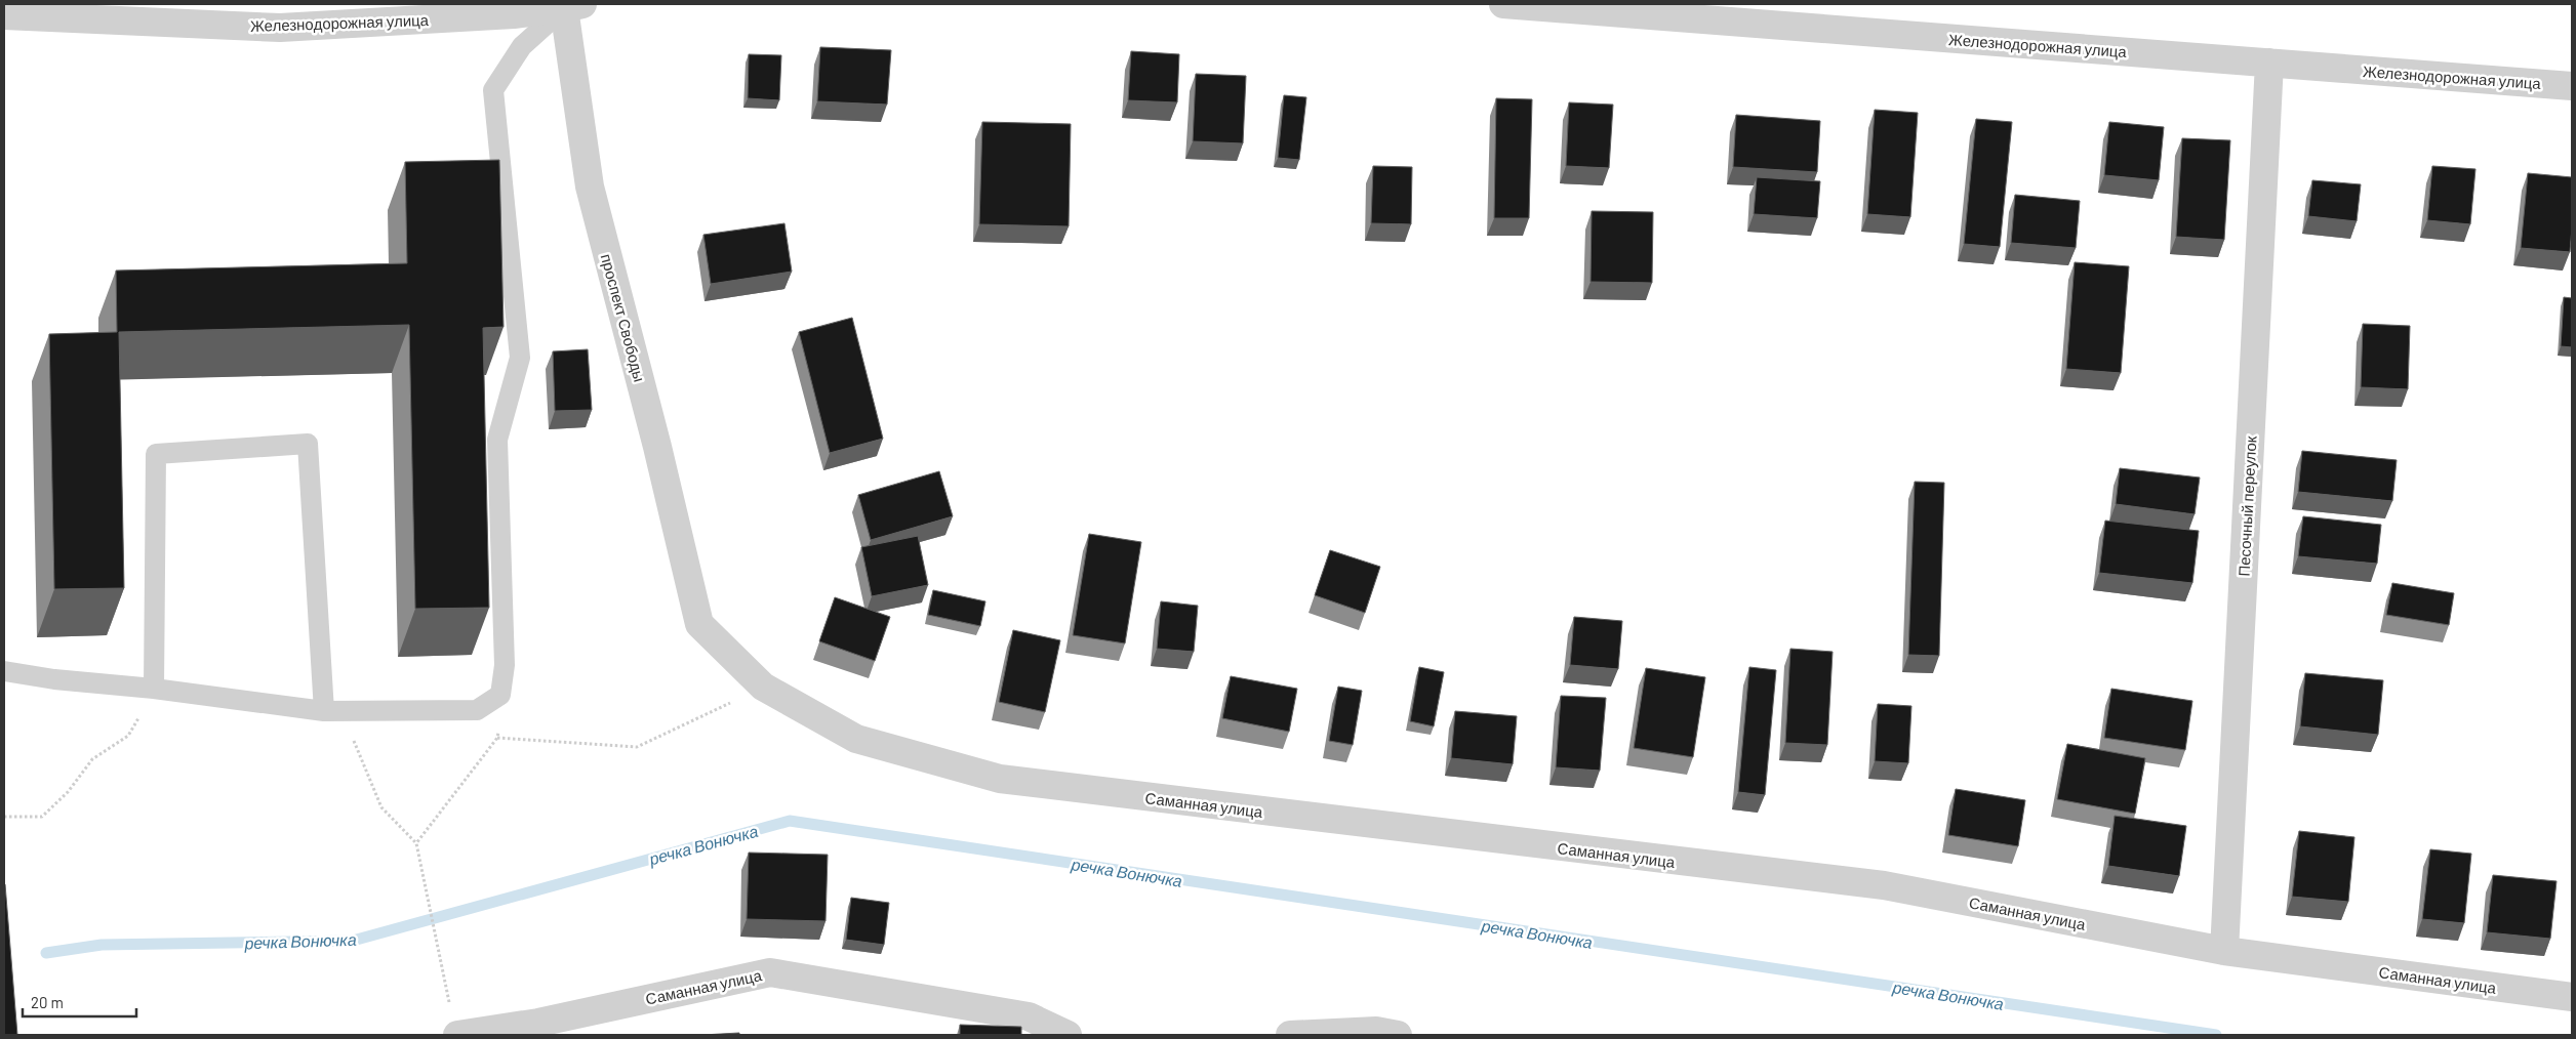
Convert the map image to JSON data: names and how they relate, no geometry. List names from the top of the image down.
{
  "streets": {
    "street": [
      "Железнодорожная улица",
      "проспект Свободы",
      "Песочный переулок",
      "Саманная улица"
    ]
  },
  "crossings": [
    ["Железнодорожная улица", "проспект Свободы"],
    ["Железнодорожная улица", "Песочный переулок"],
    ["проспект Свободы", "Саманная улица"],
    ["Песочный переулок", "Саманная улица"]
  ],
  "water": ["речка Вонючка"],
  "scale_bar": "20 m"
}
